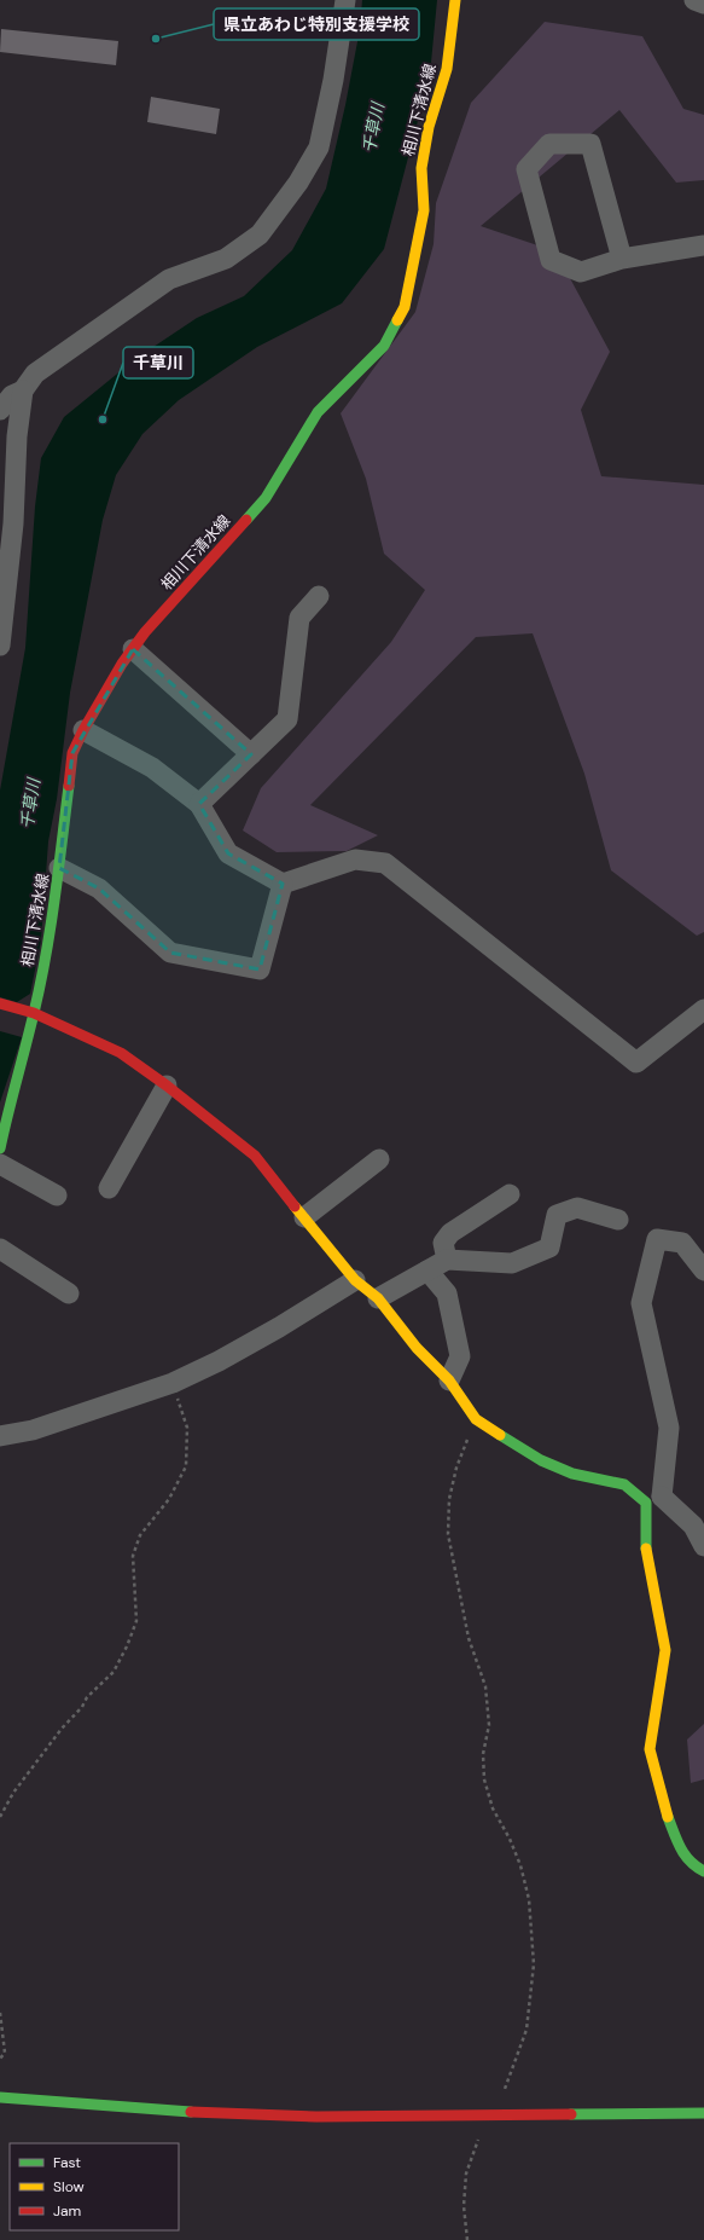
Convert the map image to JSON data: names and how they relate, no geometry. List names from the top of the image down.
{
  "streets": {
    "street": ["相川下清水線"]
  },
  "water": ["千草川"],
  "places": ["県立あわじ特別支援学校", "千草川"],
  "legend": ["Fast", "Slow", "Jam"]
}
